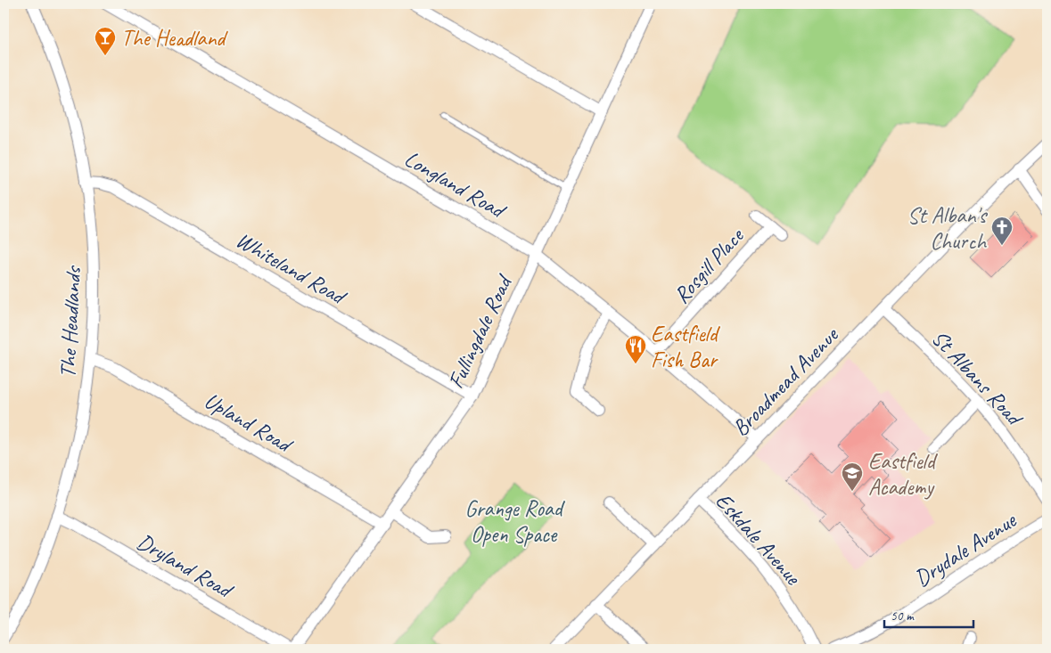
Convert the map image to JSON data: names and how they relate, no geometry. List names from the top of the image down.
{
  "streets": {
    "street": [
      "Longland Road",
      "Rosgill Place",
      "Whiteland Road",
      "The Headlands",
      "Fullingdale Road",
      "St Albans Road",
      "Broadmead Avenue",
      "Upland Road",
      "Eskdale Avenue",
      "Drydale Avenue",
      "Dryland Road"
    ]
  },
  "crossings": [
    ["Longland Road", "Rosgill Place"],
    ["Longland Road", "Fullingdale Road"],
    ["Longland Road", "Broadmead Avenue"],
    ["Whiteland Road", "The Headlands"],
    ["Whiteland Road", "Fullingdale Road"],
    ["The Headlands", "Upland Road"],
    ["The Headlands", "Dryland Road"],
    ["Fullingdale Road", "Upland Road"],
    ["Fullingdale Road", "Dryland Road"],
    ["St Albans Road", "Broadmead Avenue"],
    ["Broadmead Avenue", "Eskdale Avenue"]
  ],
  "parks": ["Grange Road Open Space"],
  "places": {
    "bar": ["The Headland"],
    "church": ["St Alban's Church"],
    "restaurant": ["Eastfield Fish Bar"],
    "school or university": ["Eastfield Academy"]
  },
  "scale_bar": "50 m"
}
